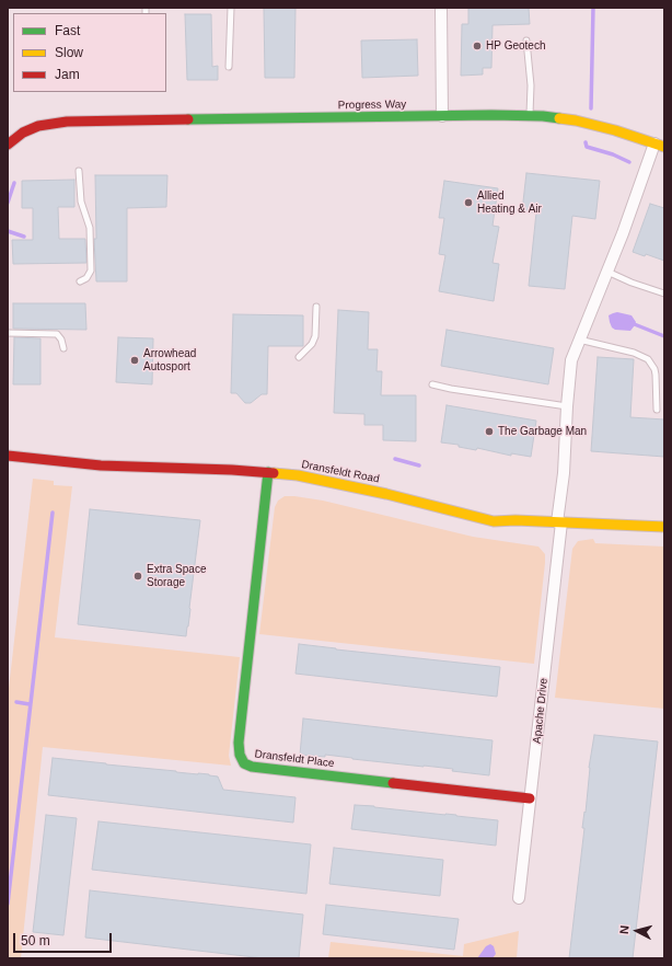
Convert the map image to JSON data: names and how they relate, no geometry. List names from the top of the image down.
{
  "streets": {
    "street": [
      "Progress Way",
      "Dransfeldt Road",
      "Apache Drive",
      "Dransfeldt Place"
    ]
  },
  "crossings": [
    ["Progress Way", "Apache Drive"],
    ["Dransfeldt Road", "Apache Drive"],
    ["Dransfeldt Road", "Dransfeldt Place"],
    ["Apache Drive", "Dransfeldt Place"]
  ],
  "places": [
    "HP Geotech",
    "Allied Heating & Air",
    "Arrowhead Autosport",
    "The Garbage Man",
    "Extra Space Storage"
  ],
  "legend": ["Fast", "Slow", "Jam"],
  "scale_bar": "50 m",
  "north": "left"
}
